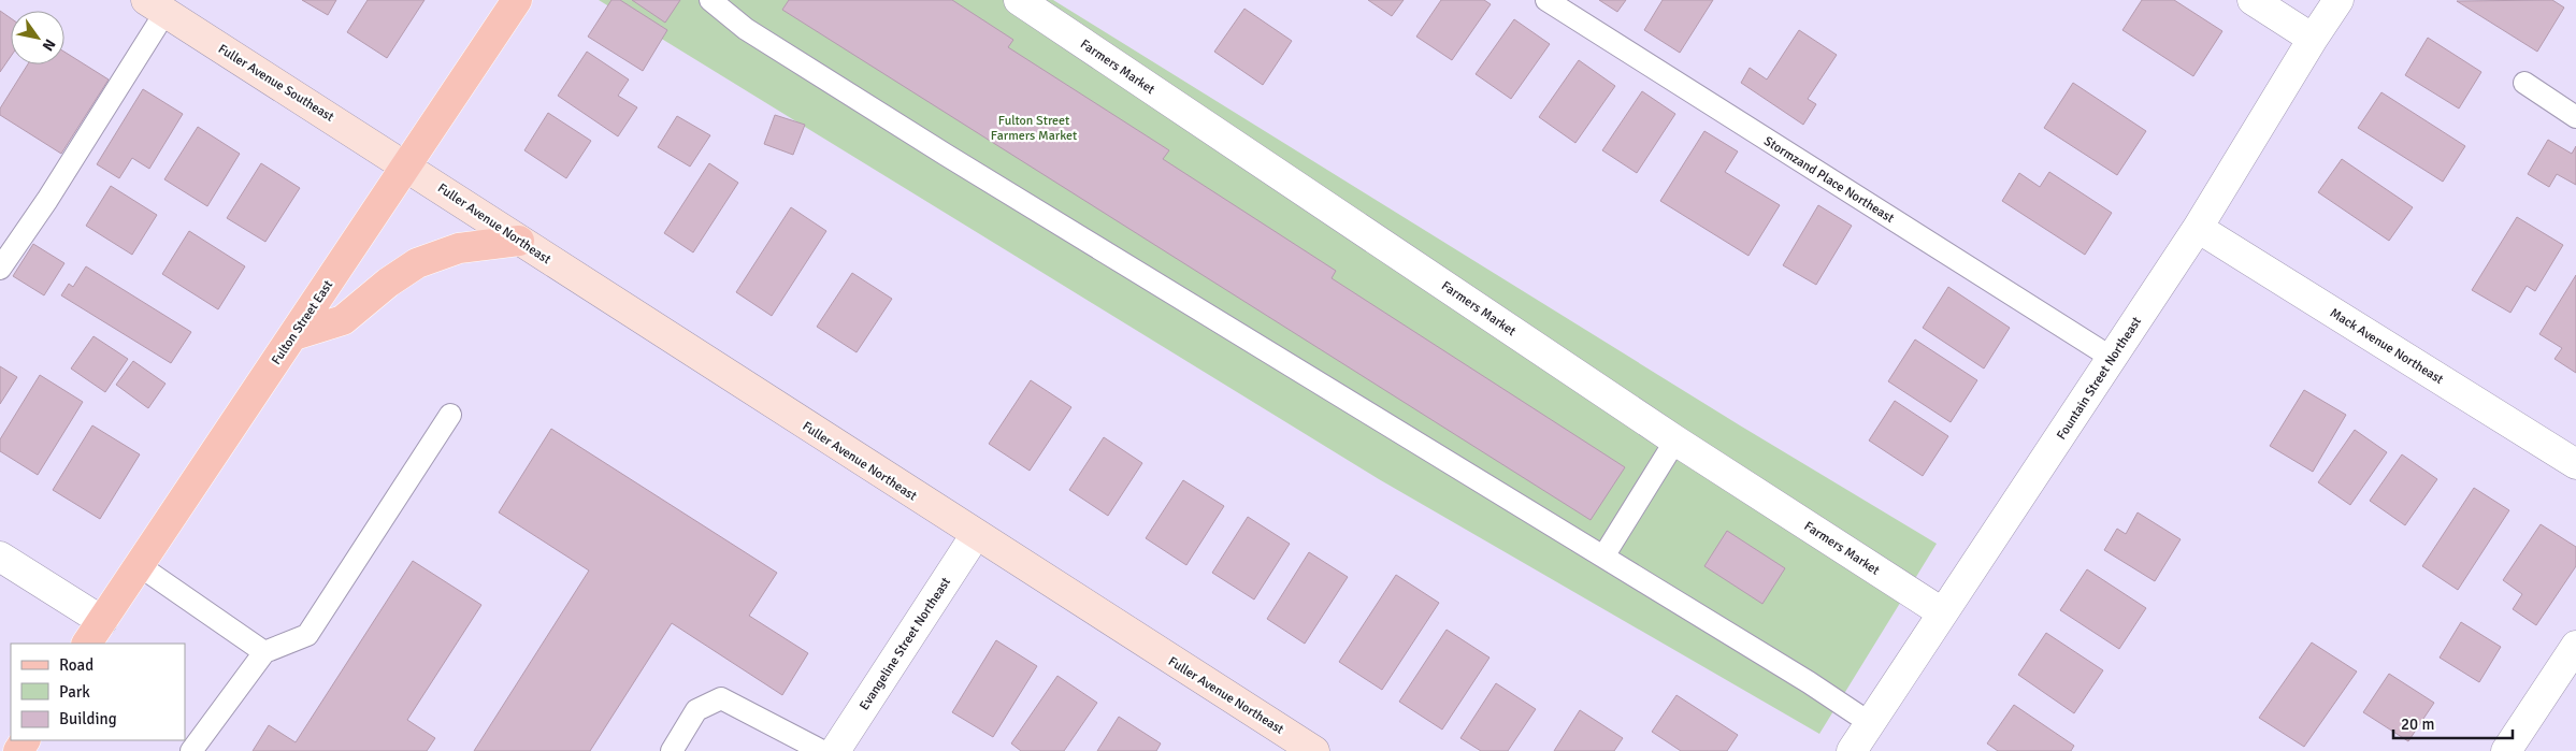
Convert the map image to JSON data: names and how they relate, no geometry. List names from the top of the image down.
{
  "streets": {
    "main road": ["Fuller Avenue Southeast", "Fuller Avenue Northeast", "Fulton Street East"],
    "street": [
      "Farmers Market",
      "Mack Avenue Northeast",
      "Fountain Street Northeast",
      "Evangeline Street Northeast"
    ],
    "lane": ["Stormzand Place Northeast"]
  },
  "crossings": [
    ["Farmers Market", "Fountain Street Northeast"],
    ["Fuller Avenue Southeast", "Fuller Avenue Northeast"],
    ["Fuller Avenue Southeast", "Fulton Street East"],
    ["Stormzand Place Northeast", "Fountain Street Northeast"],
    ["Fuller Avenue Northeast", "Fulton Street East"],
    ["Fuller Avenue Northeast", "Evangeline Street Northeast"],
    ["Mack Avenue Northeast", "Fountain Street Northeast"]
  ],
  "parks": ["Fulton Street Farmers Market"],
  "legend": ["Road", "Park", "Building"],
  "scale_bar": "20 m",
  "north": "bottom right"
}
